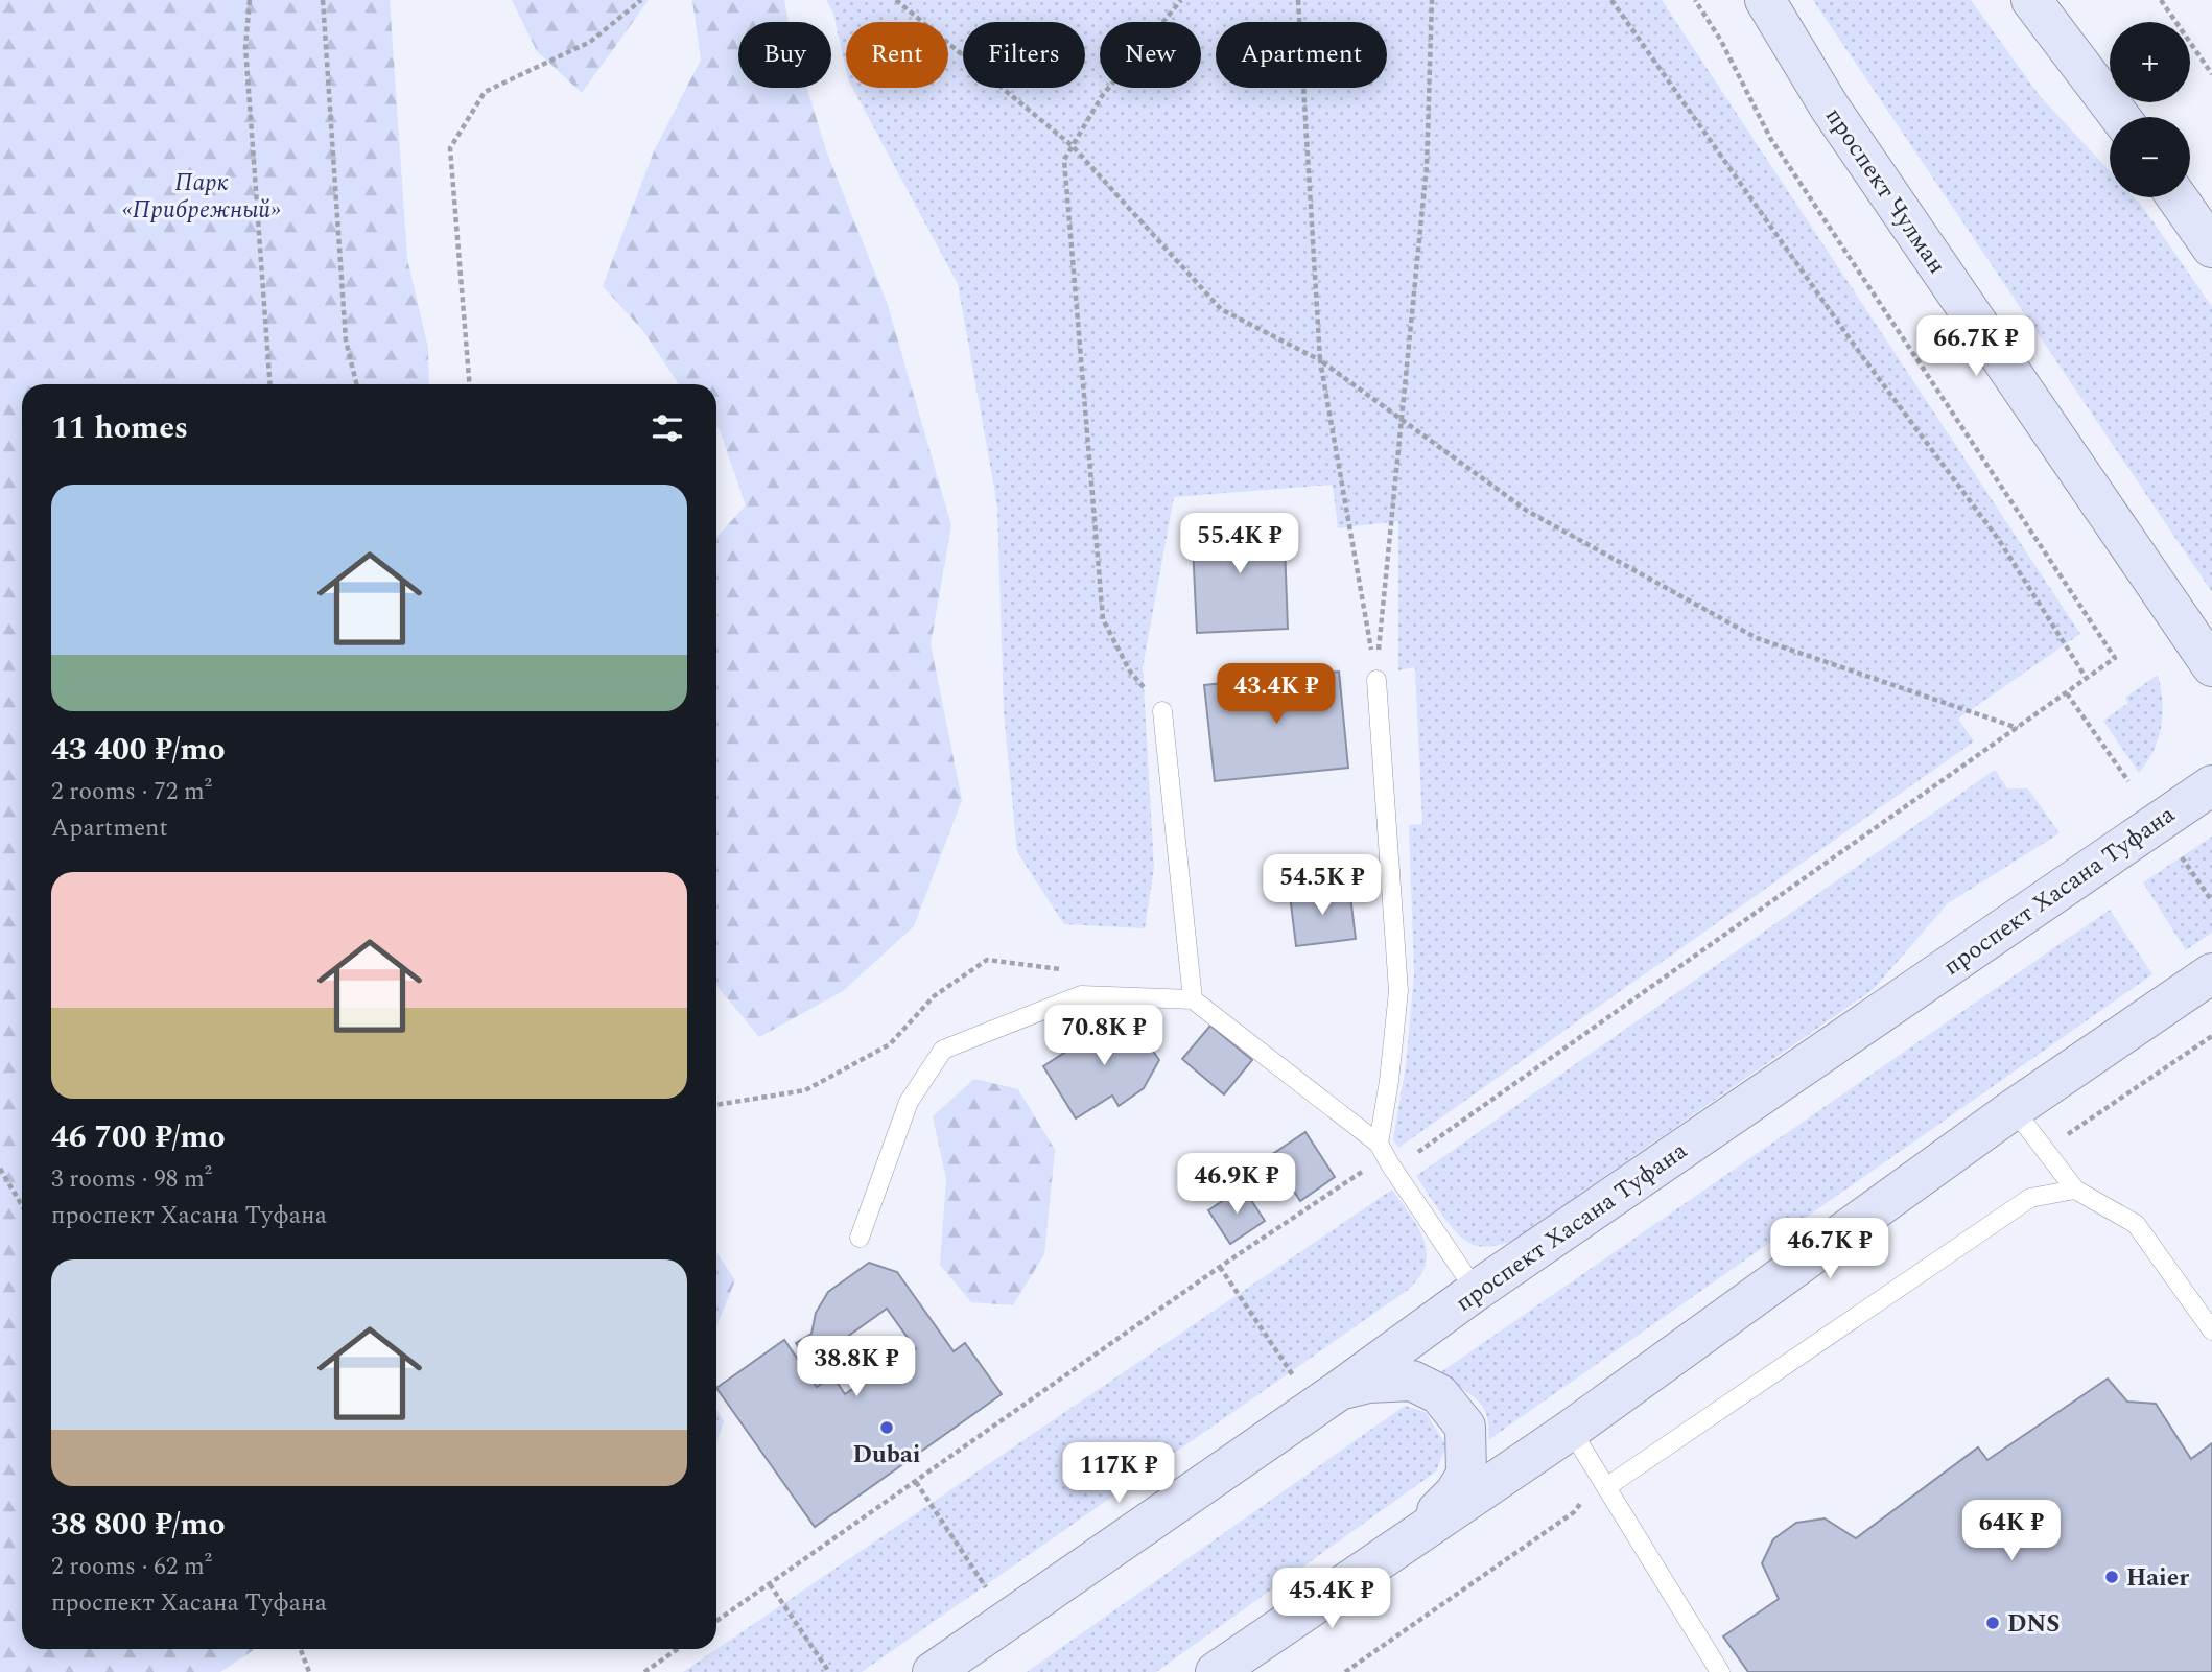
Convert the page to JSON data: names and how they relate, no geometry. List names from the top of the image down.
{
  "streets": {
    "street": ["проспект Чулман", "проспект Хасана Туфана"]
  },
  "parks": ["Парк «Прибрежный»"],
  "places": ["Dubai", "Haier", "DNS"],
  "page": {
    "map_buttons": ["+", "−"],
    "chip": [
      "Buy",
      "Rent",
      "Filters",
      "New",
      "Apartment"
    ],
    "price": [
      "66.7K ₽",
      "55.4K ₽",
      "43.4K ₽",
      "54.5K ₽",
      "70.8K ₽",
      "46.9K ₽",
      "46.7K ₽",
      "38.8K ₽",
      "117K ₽",
      "64K ₽",
      "45.4K ₽"
    ],
    "heading": "11 homes",
    "list": [
      {
        "name": "43 400 ₽/mo",
        "note": "2 rooms · 72 m² · Apartment"
      },
      {
        "name": "46 700 ₽/mo",
        "note": "3 rooms · 98 m² · проспект Хасана Туфана"
      },
      {
        "name": "38 800 ₽/mo",
        "note": "2 rooms · 62 m² · проспект Хасана Туфана"
      }
    ]
  }
}
